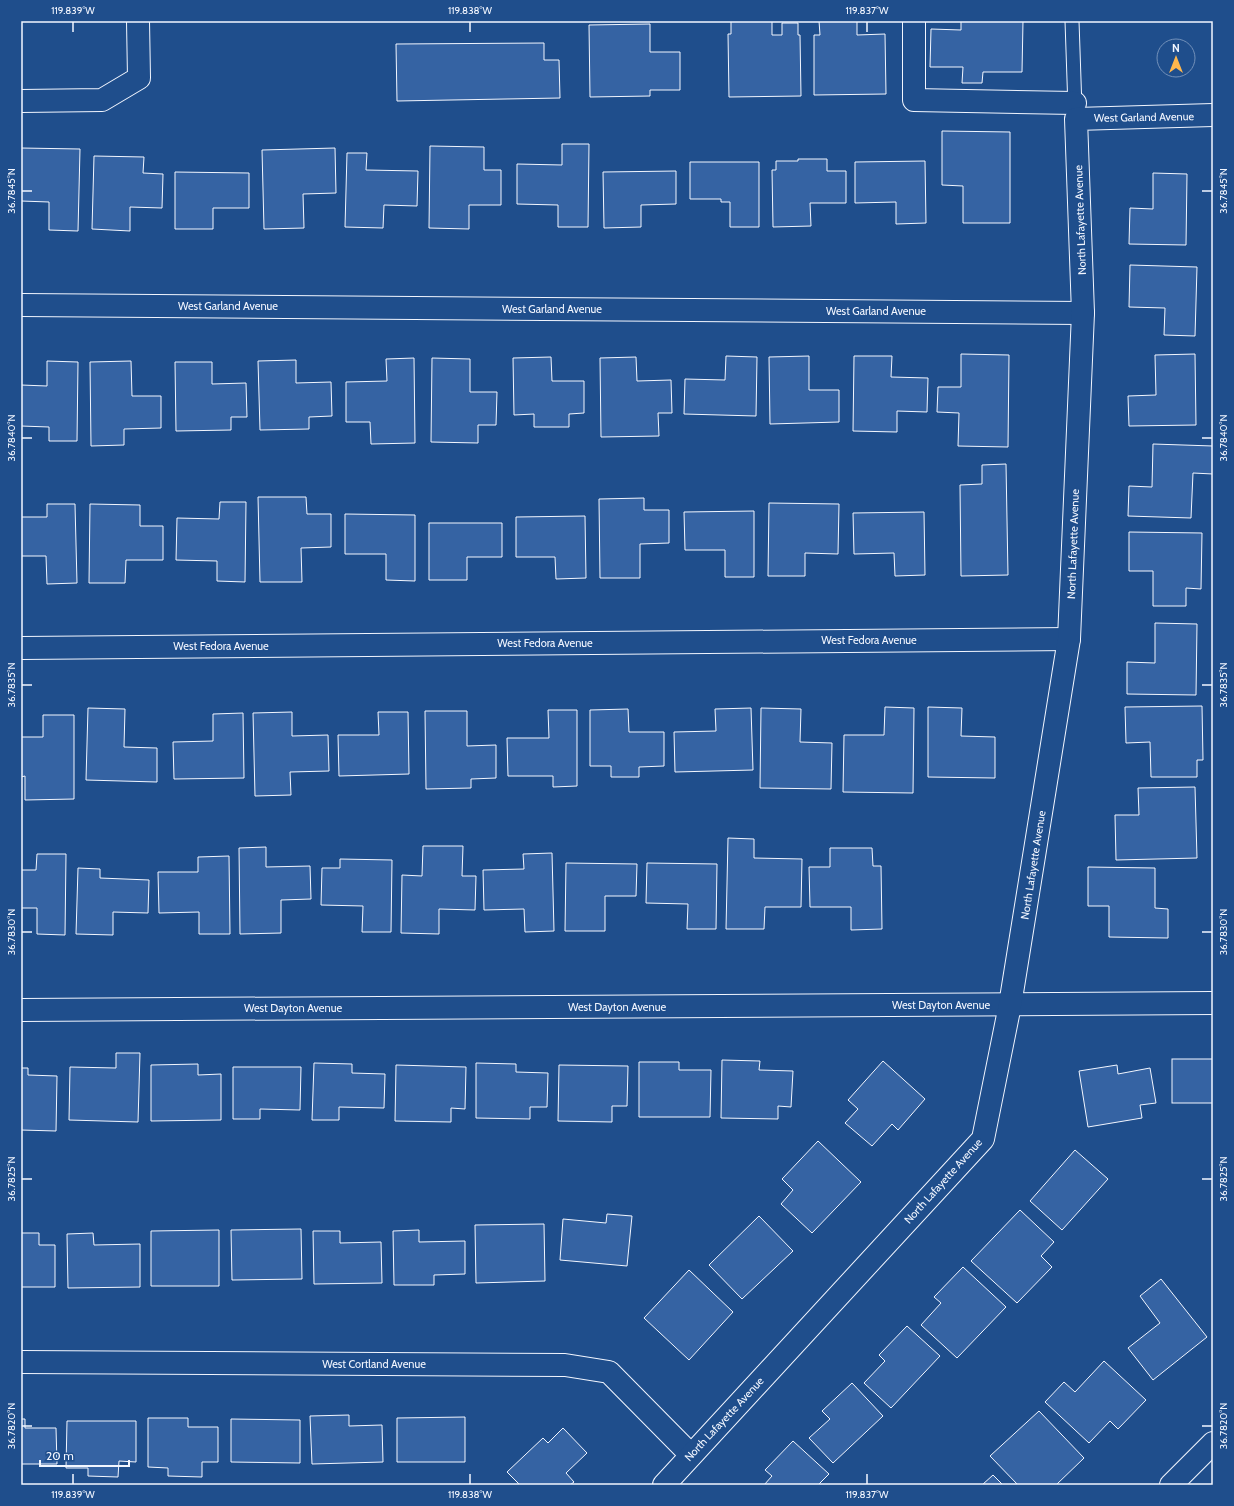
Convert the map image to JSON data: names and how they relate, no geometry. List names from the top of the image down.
{
  "streets": {
    "street": [
      "West Garland Avenue",
      "North Lafayette Avenue",
      "West Fedora Avenue",
      "West Dayton Avenue",
      "West Cortland Avenue"
    ]
  },
  "crossings": [
    ["West Garland Avenue", "North Lafayette Avenue"],
    ["North Lafayette Avenue", "West Fedora Avenue"],
    ["North Lafayette Avenue", "West Dayton Avenue"],
    ["North Lafayette Avenue", "West Cortland Avenue"]
  ],
  "scale_bar": "20 m",
  "north": "top",
  "coordinates": [
    "119.839°W",
    "119.838°W",
    "119.837°W",
    "36.7845°N",
    "36.7840°N",
    "36.7835°N",
    "36.7830°N",
    "36.7825°N",
    "36.7820°N"
  ]
}
